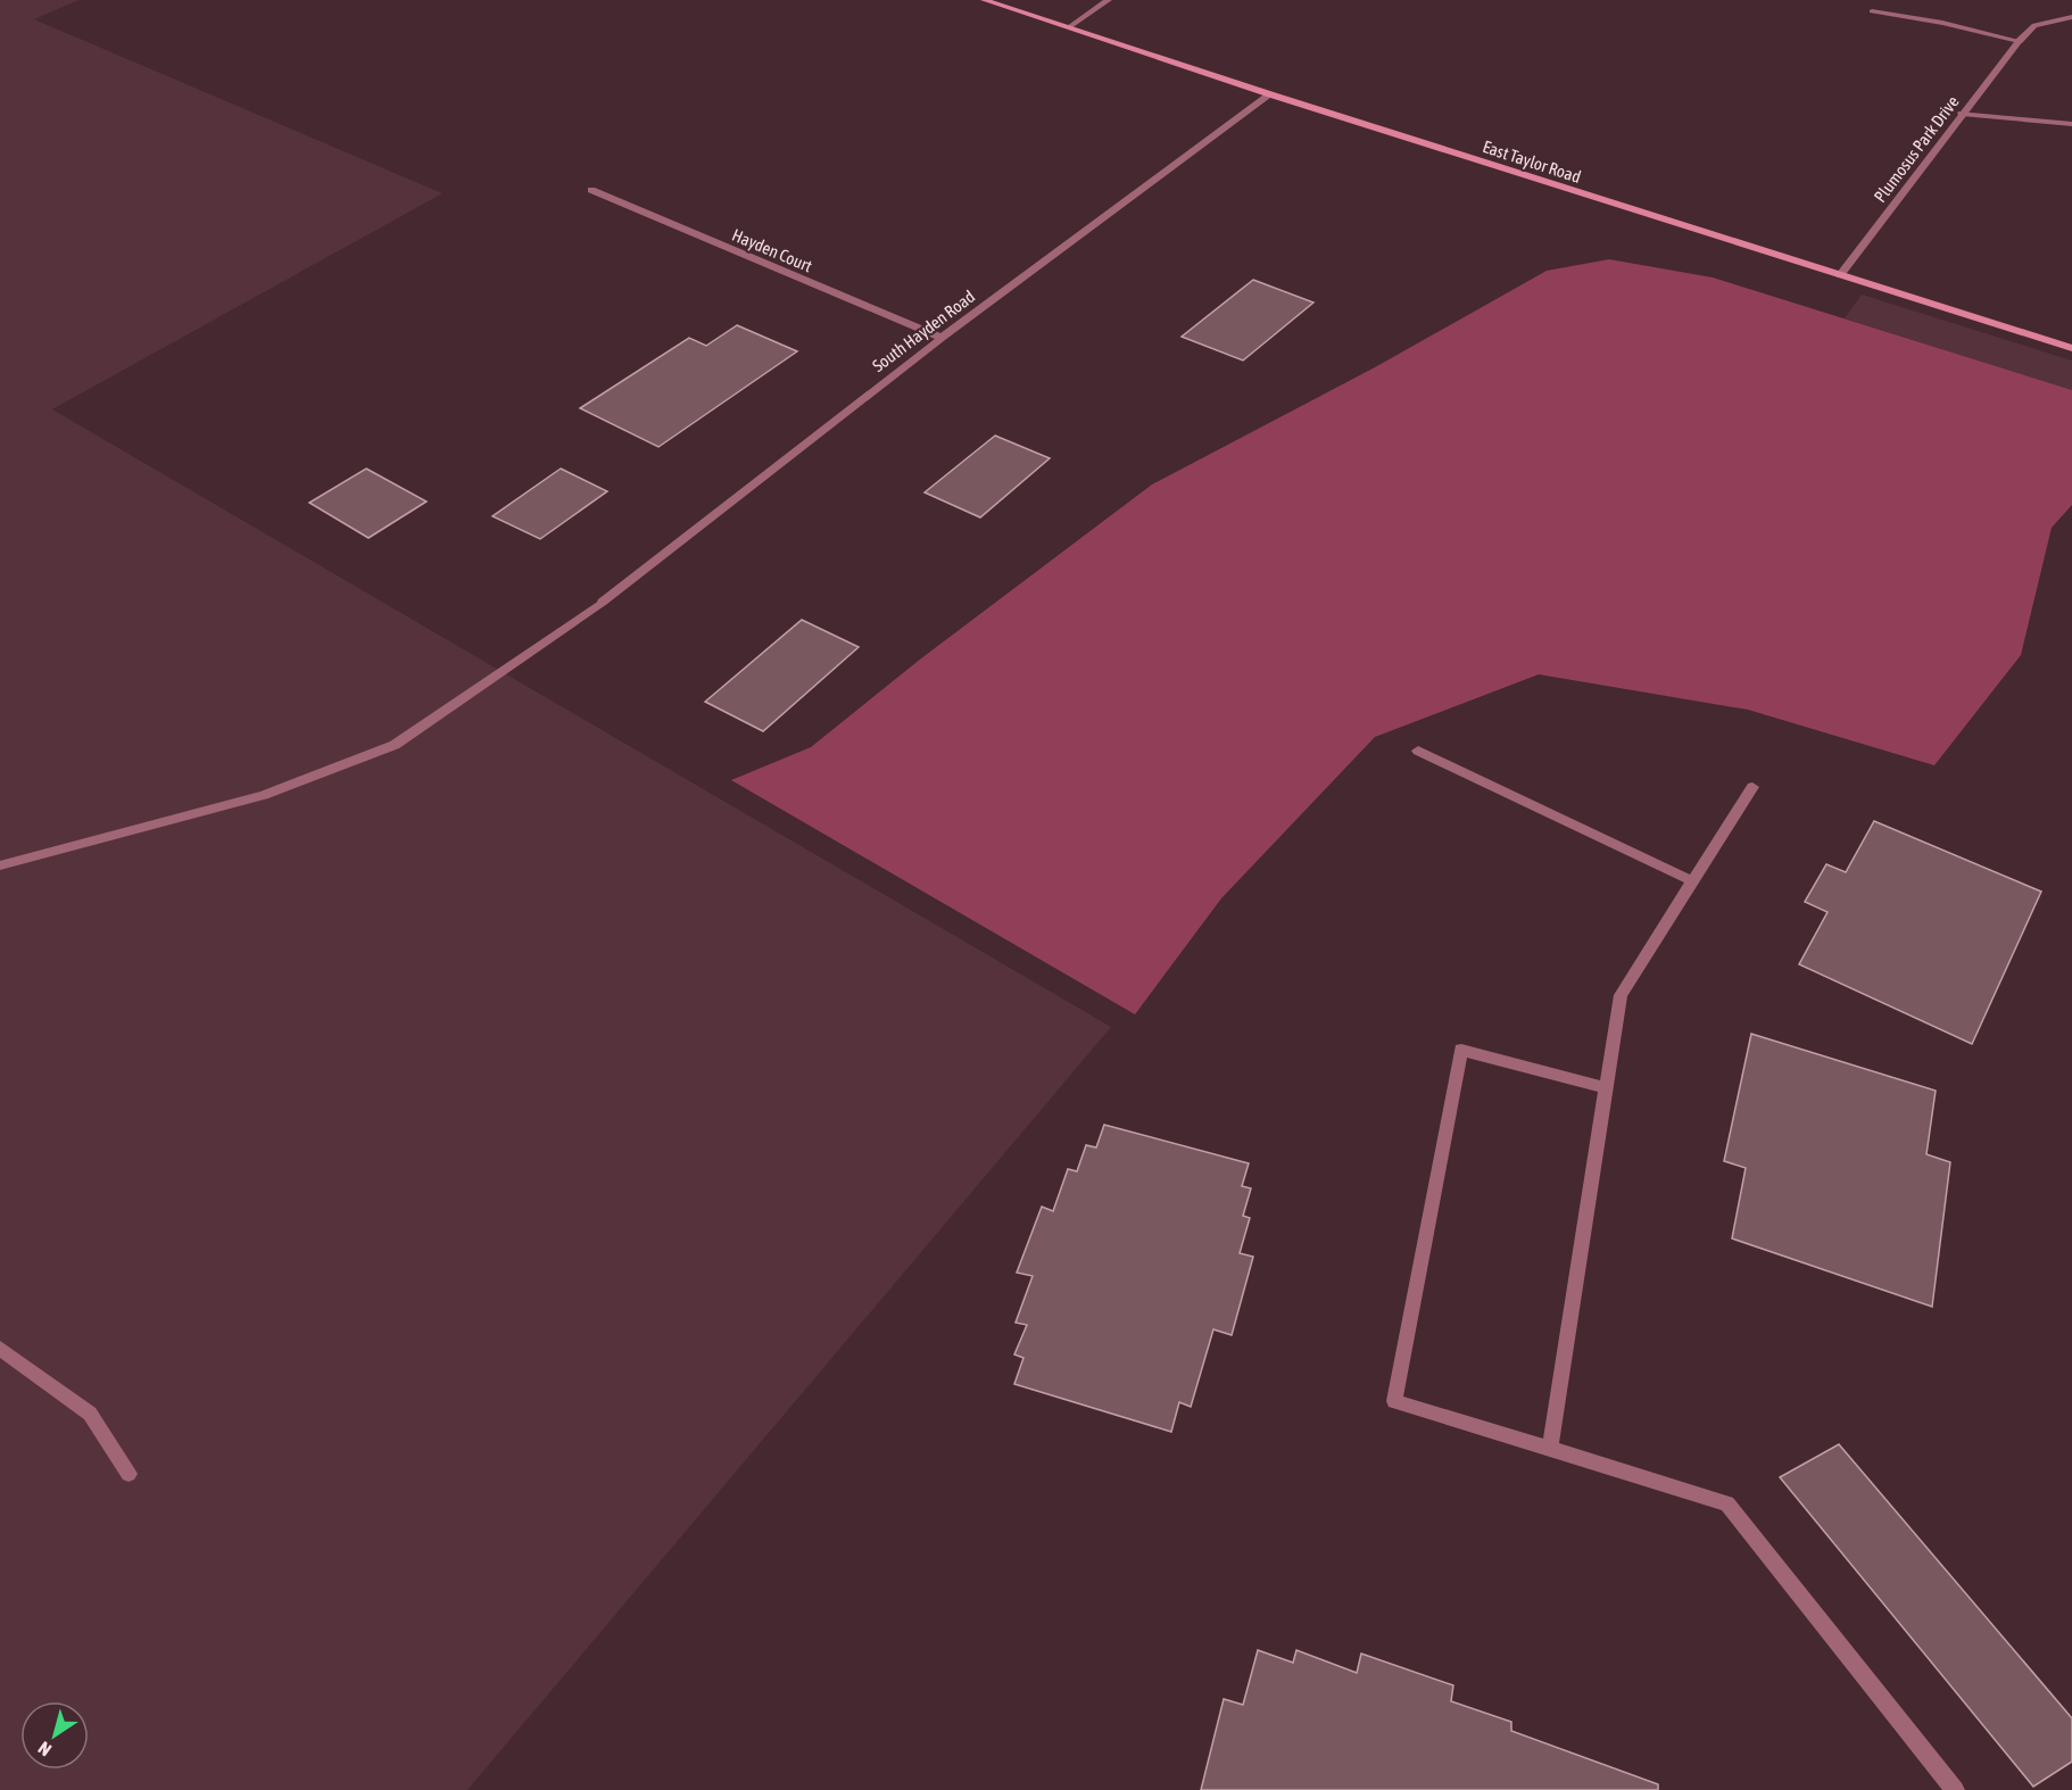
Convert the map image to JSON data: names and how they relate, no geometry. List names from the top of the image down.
{
  "streets": {
    "main road": ["East Taylor Road"],
    "street": ["Plumosus Park Drive", "Hayden Court", "South Hayden Road"]
  },
  "crossings": [
    ["Plumosus Park Drive", "East Taylor Road"],
    ["East Taylor Road", "South Hayden Road"],
    ["Hayden Court", "South Hayden Road"]
  ],
  "north": "bottom left"
}
